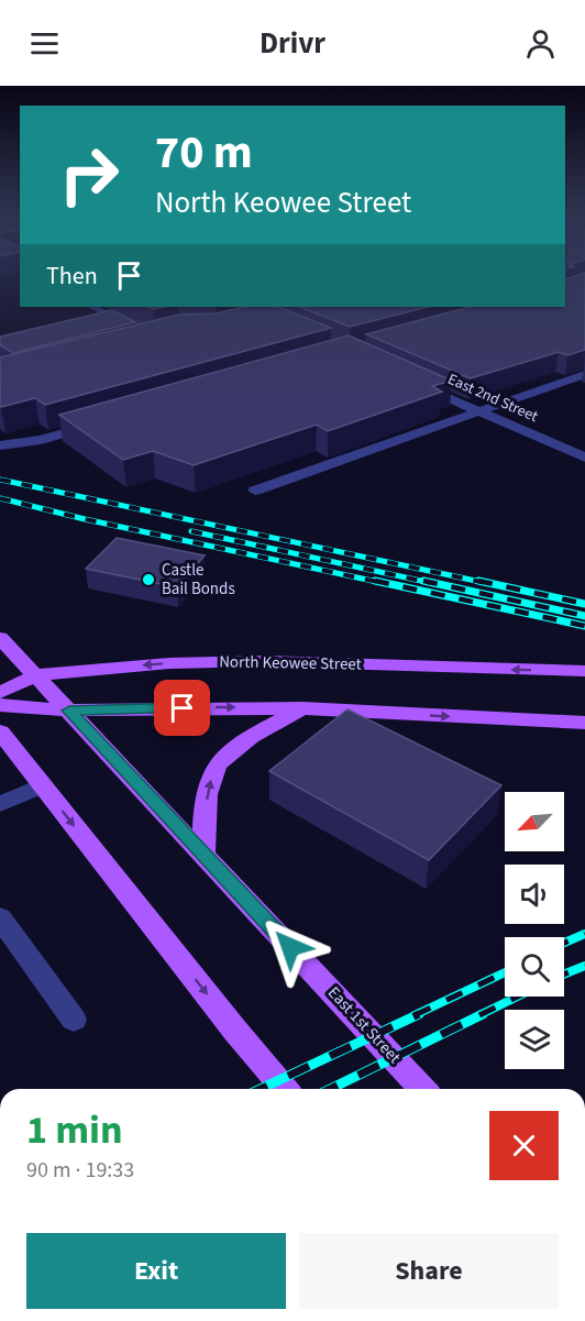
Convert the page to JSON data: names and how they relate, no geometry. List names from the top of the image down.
{
  "streets": {
    "main road": ["North Keowee Street", "East 1st Street"],
    "street": ["East 2nd Street"]
  },
  "crossings": [
    ["North Keowee Street", "East 1st Street"]
  ],
  "places": ["Castle Bail Bonds"],
  "north": "bottom left",
  "page": {
    "header": "Drivr",
    "turn": ["70 m", "North Keowee Street"],
    "then": "Then",
    "heading": ["1 min", "90 m · 19:33"],
    "buttons": ["Exit", "Share"]
  }
}
